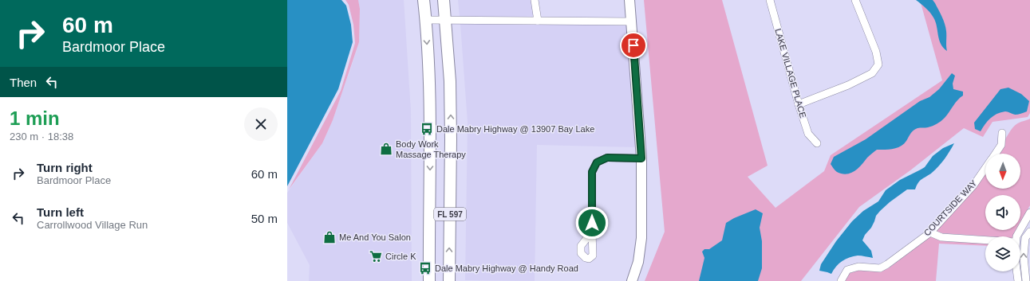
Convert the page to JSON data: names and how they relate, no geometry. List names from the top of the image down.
{
  "streets": {
    "main road": ["FL 597"],
    "street": ["LAKE VILLAGE PLACE", "COURTSIDE WAY"]
  },
  "places": {
    "bus stop": ["Dale Mabry Highway @ 13907 Bay Lake", "Dale Mabry Highway @ Handy Road"],
    "shop": ["Body Work Massage Therapy", "Me And You Salon"],
    "supermarket": ["Circle K"]
  },
  "north": "bottom",
  "page": {
    "turn": ["60 m", "Bardmoor Place"],
    "then": "Then",
    "heading": ["1 min", "230 m · 18:38"],
    "list": [
      {
        "name": "Turn right",
        "note": "Bardmoor Place",
        "value": "60 m"
      },
      {
        "name": "Turn left",
        "note": "Carrollwood Village Run",
        "value": "50 m"
      }
    ]
  }
}
